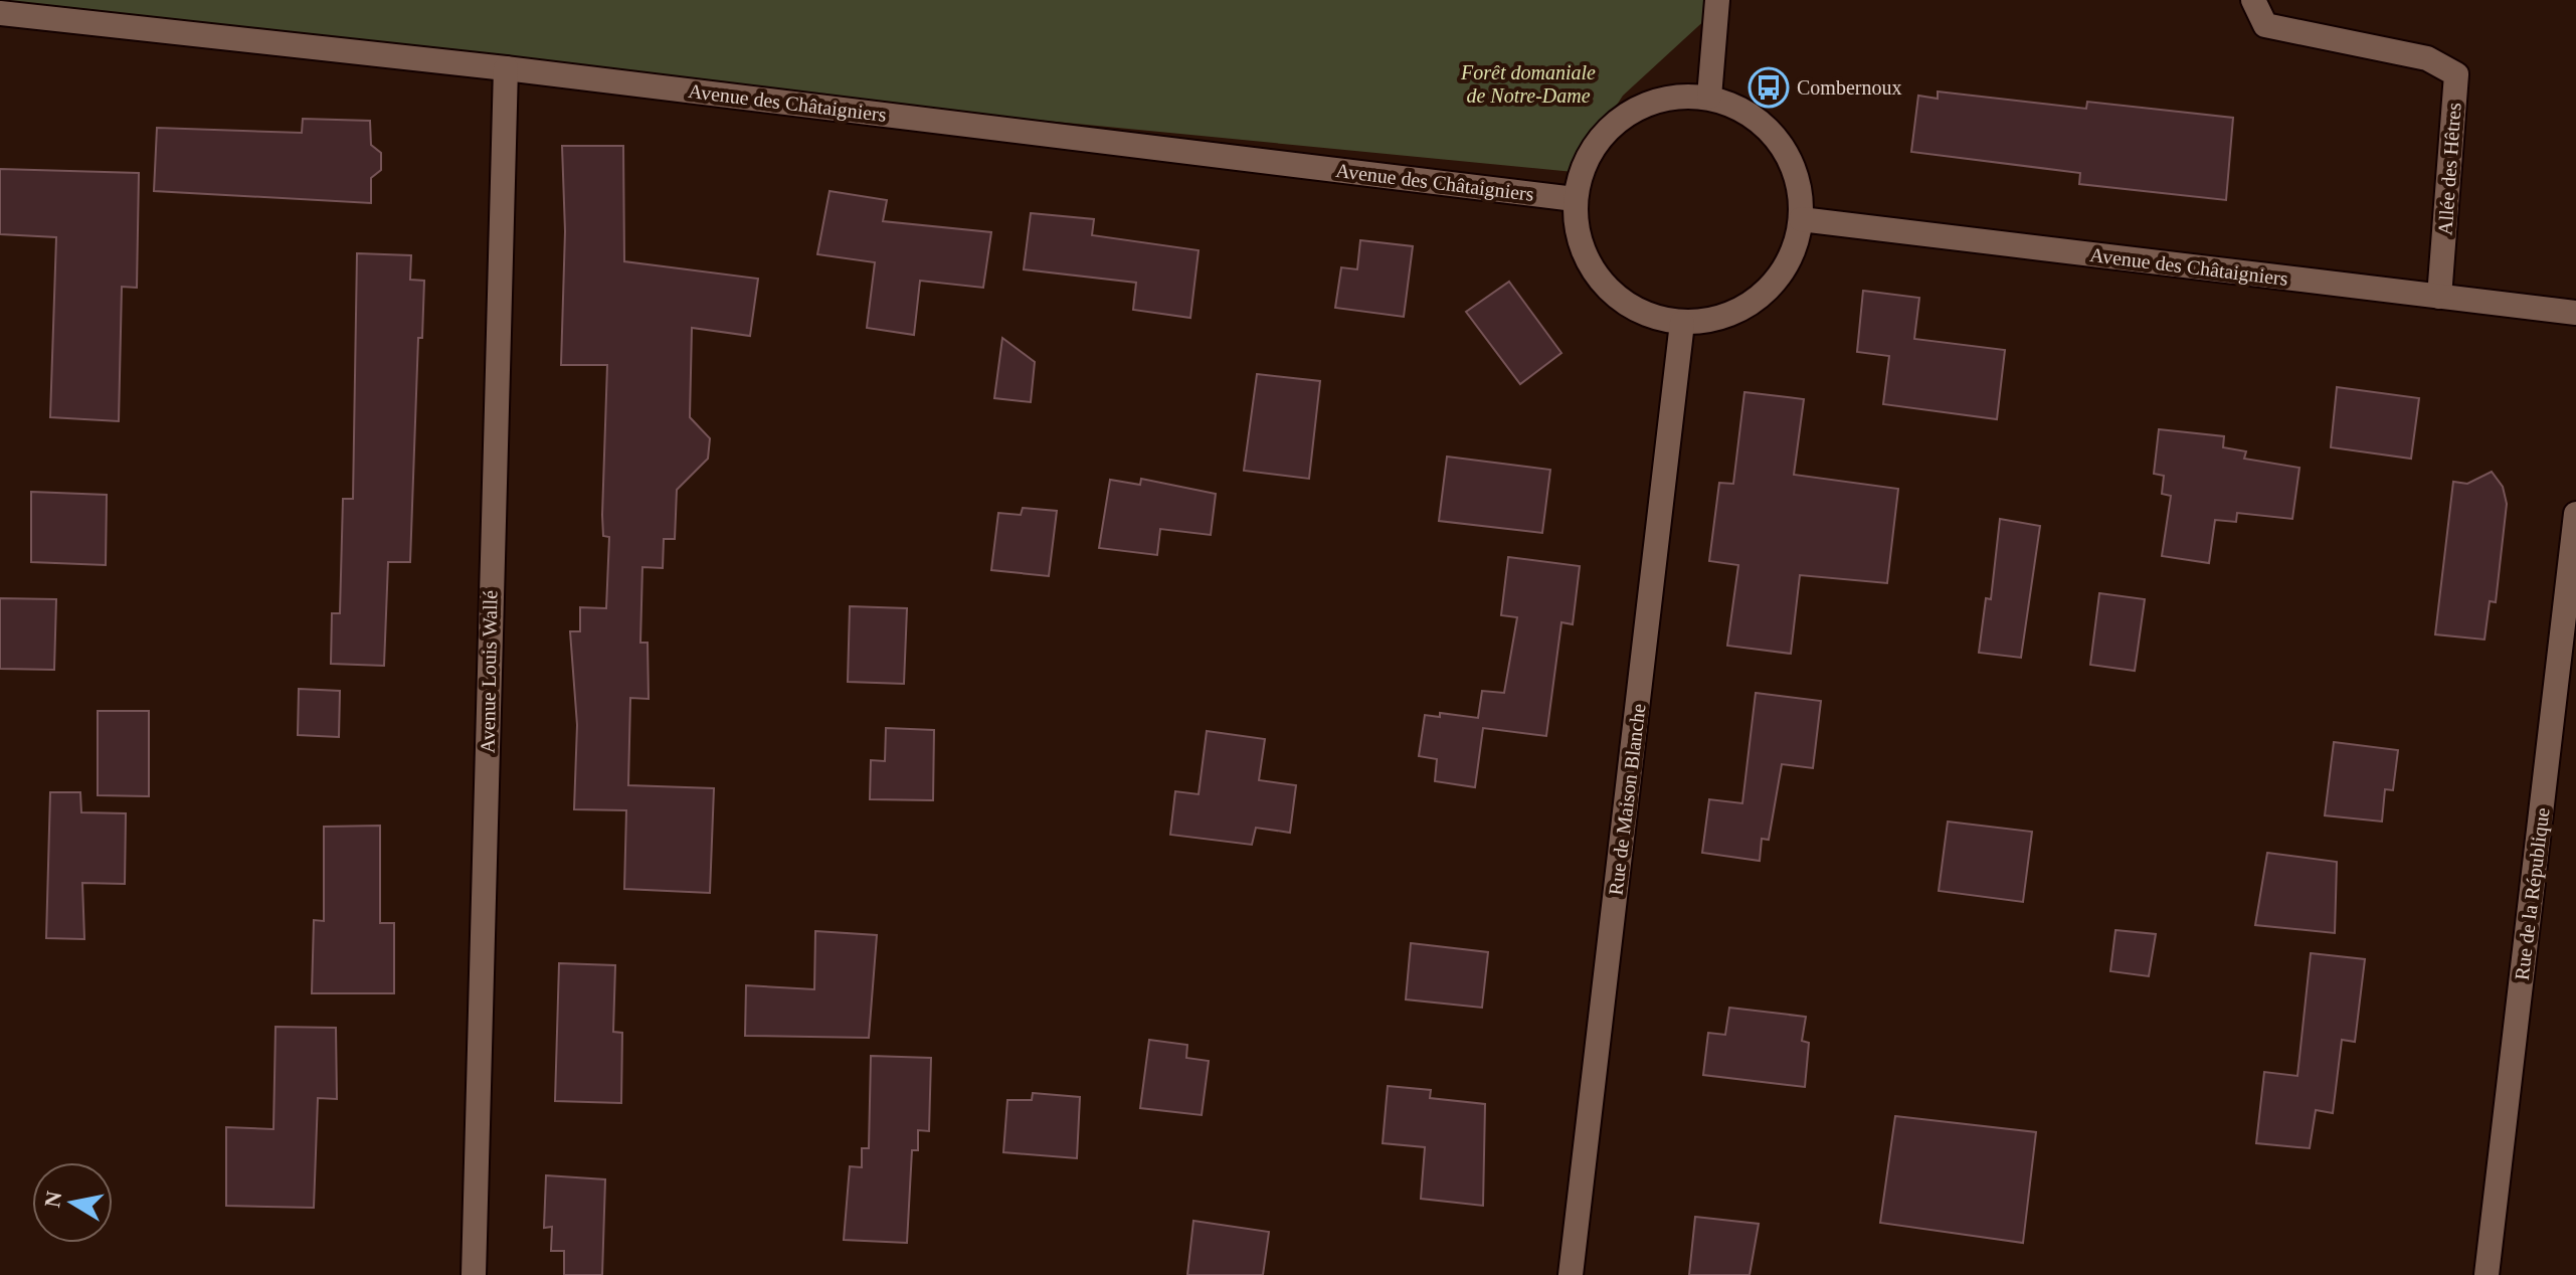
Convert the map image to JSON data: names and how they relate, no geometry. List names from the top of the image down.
{
  "streets": {
    "street": [
      "Avenue des Châtaigniers",
      "Allée des Hêtres",
      "Avenue Louis Wallé",
      "Rue de Maison Blanche",
      "Rue de la République"
    ]
  },
  "crossings": [
    ["Avenue des Châtaigniers", "Allée des Hêtres"],
    ["Avenue des Châtaigniers", "Avenue Louis Wallé"],
    ["Avenue des Châtaigniers", "Rue de Maison Blanche"]
  ],
  "parks": ["Forêt domaniale de Notre-Dame"],
  "places": {
    "bus stop": ["Combernoux"]
  },
  "north": "left"
}
